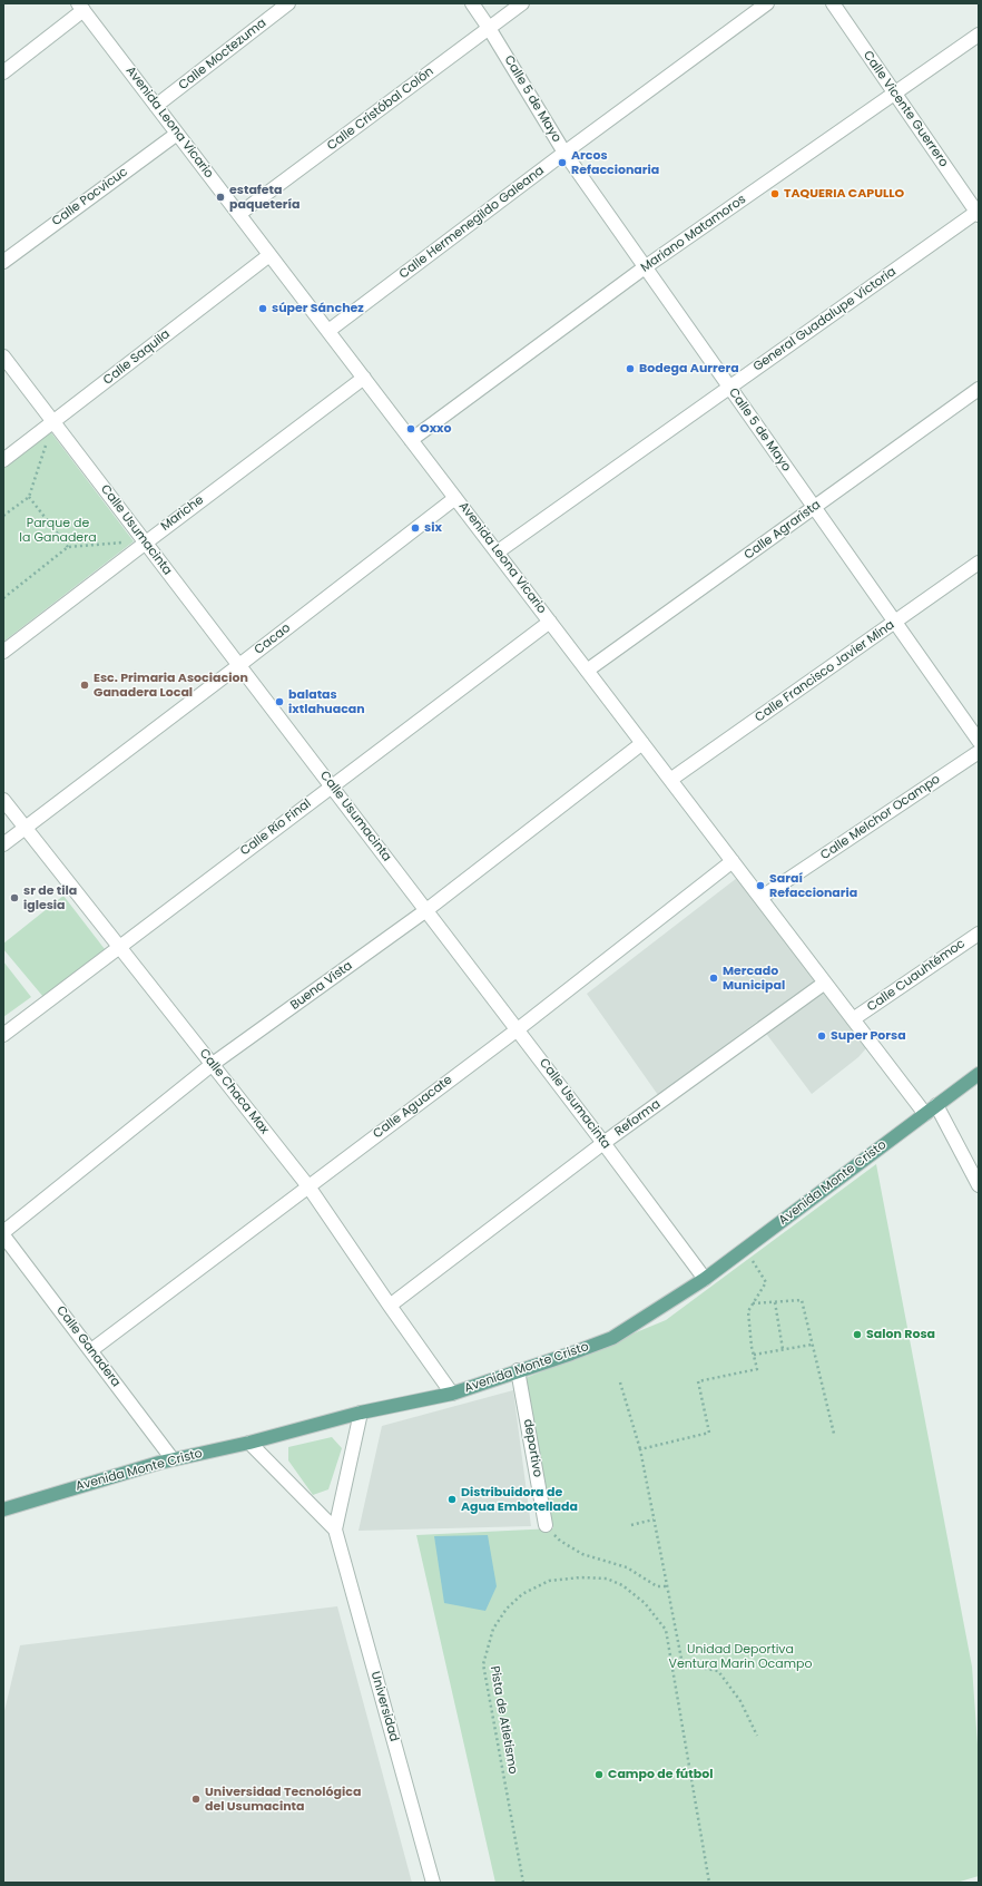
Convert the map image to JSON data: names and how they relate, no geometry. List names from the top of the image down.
{
  "streets": {
    "main road": ["Avenida Monte Cristo"],
    "street": [
      "Calle Moctezuma",
      "Calle 5 de Mayo",
      "Calle Cristóbal Colón",
      "Calle Vicente Guerrero",
      "Avenida Leona Vicario",
      "Calle Pocvicuc",
      "Calle Hermenegildo Galeana",
      "Mariano Matamoros",
      "General Guadalupe Victoria",
      "Calle Saquila",
      "Mariche",
      "Calle Usumacinta",
      "Calle Agrarista",
      "Cacao",
      "Calle Francisco Javier Mina",
      "Calle Melchor Ocampo",
      "Calle Río Final",
      "Calle Cuauhtémoc",
      "Buena Vista",
      "Calle Chaca Max",
      "Calle Aguacate",
      "Reforma",
      "Calle Ganadera",
      "deportivo",
      "Universidad"
    ],
    "path": ["Pista de Atletismo"]
  },
  "crossings": [
    ["Calle Moctezuma", "Avenida Leona Vicario"],
    ["Calle 5 de Mayo", "Calle Cristóbal Colón"],
    ["Calle 5 de Mayo", "Calle Hermenegildo Galeana"],
    ["Calle 5 de Mayo", "Mariano Matamoros"],
    ["Calle 5 de Mayo", "General Guadalupe Victoria"],
    ["Calle 5 de Mayo", "Calle Agrarista"],
    ["Calle 5 de Mayo", "Calle Francisco Javier Mina"],
    ["Calle Cristóbal Colón", "Avenida Leona Vicario"],
    ["Calle Vicente Guerrero", "Mariano Matamoros"],
    ["Calle Vicente Guerrero", "General Guadalupe Victoria"],
    ["Avenida Leona Vicario", "Calle Pocvicuc"],
    ["Avenida Leona Vicario", "Calle Hermenegildo Galeana"],
    ["Avenida Leona Vicario", "Mariano Matamoros"],
    ["Avenida Leona Vicario", "General Guadalupe Victoria"],
    ["Avenida Leona Vicario", "Calle Saquila"],
    ["Avenida Leona Vicario", "Mariche"],
    ["Avenida Leona Vicario", "Calle Agrarista"],
    ["Avenida Leona Vicario", "Cacao"],
    ["Avenida Leona Vicario", "Calle Francisco Javier Mina"],
    ["Avenida Leona Vicario", "Calle Melchor Ocampo"],
    ["Avenida Leona Vicario", "Calle Río Final"],
    ["Avenida Leona Vicario", "Calle Cuauhtémoc"],
    ["Avenida Leona Vicario", "Buena Vista"],
    ["Avenida Leona Vicario", "Calle Aguacate"],
    ["Avenida Leona Vicario", "Reforma"],
    ["Avenida Leona Vicario", "Avenida Monte Cristo"],
    ["Calle Saquila", "Calle Usumacinta"],
    ["Mariche", "Calle Usumacinta"],
    ["Calle Usumacinta", "Cacao"],
    ["Calle Usumacinta", "Calle Río Final"],
    ["Calle Usumacinta", "Buena Vista"],
    ["Calle Usumacinta", "Calle Aguacate"],
    ["Calle Usumacinta", "Reforma"],
    ["Calle Usumacinta", "Avenida Monte Cristo"],
    ["Cacao", "Calle Chaca Max"],
    ["Calle Río Final", "Calle Chaca Max"],
    ["Buena Vista", "Calle Chaca Max"],
    ["Buena Vista", "Calle Ganadera"],
    ["Calle Chaca Max", "Calle Aguacate"],
    ["Calle Chaca Max", "Reforma"],
    ["Calle Chaca Max", "Avenida Monte Cristo"],
    ["Calle Aguacate", "Calle Ganadera"],
    ["Avenida Monte Cristo", "Calle Ganadera"],
    ["Avenida Monte Cristo", "deportivo"]
  ],
  "parks": ["Parque de la Ganadera", "Unidad Deportiva Ventura Marin Ocampo"],
  "places": [
    "Arcos Refaccionaria",
    "TAQUERIA CAPULLO",
    "estafeta paquetería",
    "súper Sánchez",
    "Bodega Aurrera",
    "Oxxo",
    "six",
    "Esc. Primaria Asociacion Ganadera Local",
    "balatas ixtlahuacan",
    "Saraí Refaccionaria",
    "sr de tila iglesia",
    "Mercado Municipal",
    "Super Porsa",
    "Salon Rosa",
    "Distribuidora de Agua Embotellada",
    "Campo de fútbol",
    "Universidad Tecnológica del Usumacinta"
  ]
}
